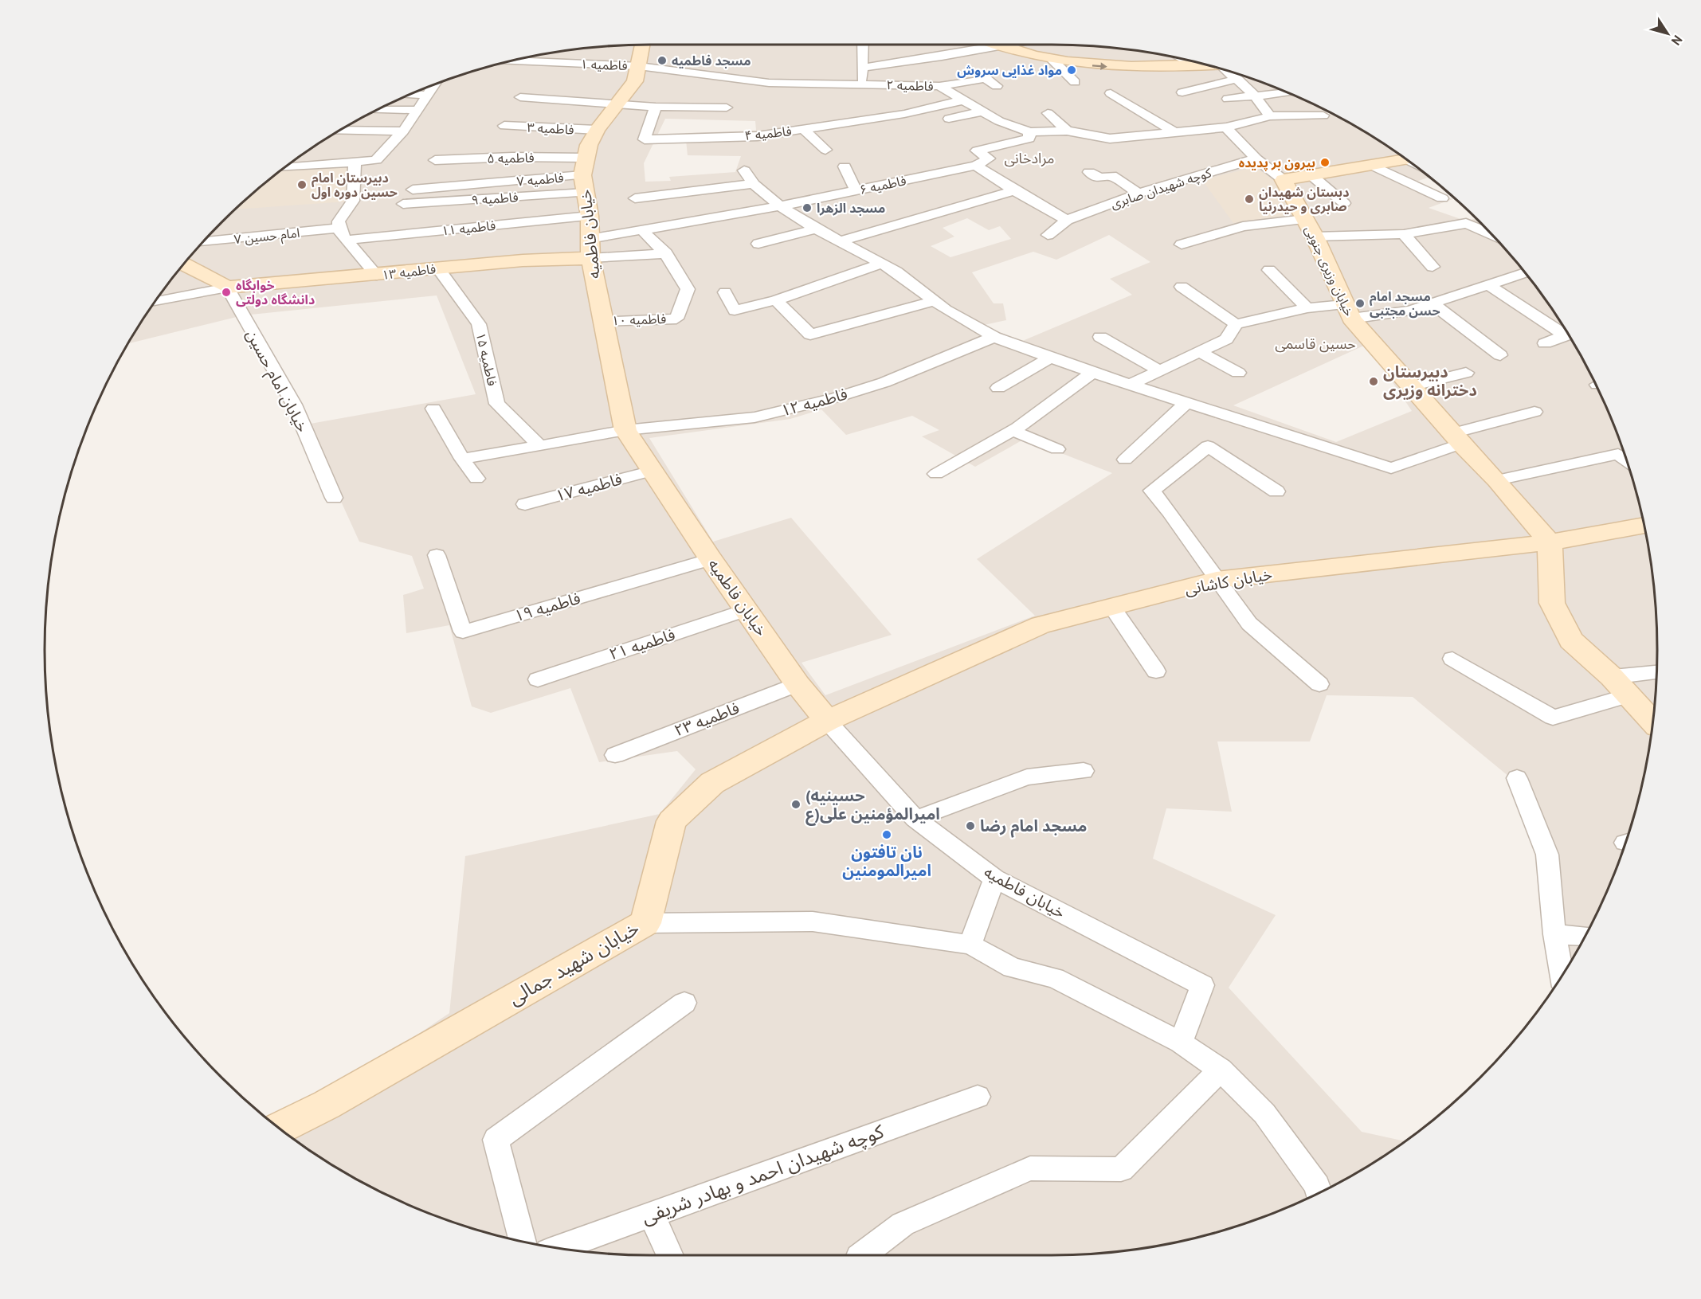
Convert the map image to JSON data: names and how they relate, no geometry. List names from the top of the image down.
{
  "streets": {
    "street": [
      "فاطمیه ۱",
      "فاطمیه ۲",
      "فاطمیه ۳",
      "فاطمیه ۴",
      "فاطمیه ۵",
      "فاطمیه ۷",
      "فاطمیه ۶",
      "کوچه شهیدان صابری",
      "فاطمیه ۹",
      "فاطمیه ۱۱",
      "خیابان فاطمیه",
      "امام حسین ۷",
      "خیابان وزیری جنوبی",
      "فاطمیه ۱۳",
      "فاطمیه ۱۰",
      "فاطمیه ۱۵",
      "خیابان امام حسین",
      "فاطمیه ۱۲",
      "فاطمیه ۱۷",
      "خیابان کاشانی",
      "فاطمیه ۱۹",
      "فاطمیه ۲۱",
      "فاطمیه ۲۳",
      "خیابان شهید جمالی",
      "کوچه شهیدان احمد و بهادر شریفی"
    ]
  },
  "crossings": [
    ["فاطمیه ۱", "فاطمیه ۲"],
    ["فاطمیه ۱", "خیابان فاطمیه"],
    ["فاطمیه ۲", "فاطمیه ۴"],
    ["فاطمیه ۲", "خیابان فاطمیه"],
    ["فاطمیه ۳", "خیابان فاطمیه"],
    ["فاطمیه ۵", "فاطمیه ۷"],
    ["فاطمیه ۵", "فاطمیه ۹"],
    ["فاطمیه ۵", "خیابان فاطمیه"],
    ["فاطمیه ۷", "فاطمیه ۹"],
    ["فاطمیه ۷", "خیابان فاطمیه"],
    ["فاطمیه ۶", "خیابان فاطمیه"],
    ["فاطمیه ۶", "فاطمیه ۱۳"],
    ["فاطمیه ۹", "خیابان فاطمیه"],
    ["فاطمیه ۱۱", "خیابان فاطمیه"],
    ["خیابان فاطمیه", "فاطمیه ۱۳"],
    ["خیابان فاطمیه", "فاطمیه ۱۰"],
    ["خیابان فاطمیه", "فاطمیه ۱۲"],
    ["خیابان فاطمیه", "فاطمیه ۱۷"],
    ["خیابان فاطمیه", "خیابان کاشانی"],
    ["خیابان فاطمیه", "فاطمیه ۱۹"],
    ["خیابان فاطمیه", "فاطمیه ۲۱"],
    ["خیابان فاطمیه", "فاطمیه ۲۳"],
    ["خیابان فاطمیه", "خیابان شهید جمالی"],
    ["خیابان وزیری جنوبی", "خیابان کاشانی"],
    ["فاطمیه ۱۳", "فاطمیه ۱۵"],
    ["فاطمیه ۱۳", "خیابان امام حسین"],
    ["خیابان کاشانی", "خیابان شهید جمالی"]
  ],
  "districts": ["مرادخانی", "حسین قاسمی"],
  "places": [
    "مسجد فاطمیه",
    "مواد غذایی سروش",
    "بیرون بر پدیده",
    "دبیرستان امام حسین دوره اول",
    "دبستان شهیدان صابری و حیدرنیا",
    "مسجد الزهرا",
    "خوابگاه دانشگاه دولتی",
    "مسجد امام حسن مجتبی",
    "دبیرستان دخترانه وزیری",
    "(حسینیه امیرالمؤمنین علی(ع",
    "مسجد امام رضا",
    "نان تافتون امیرالمومنین"
  ],
  "north": "bottom right"
}
